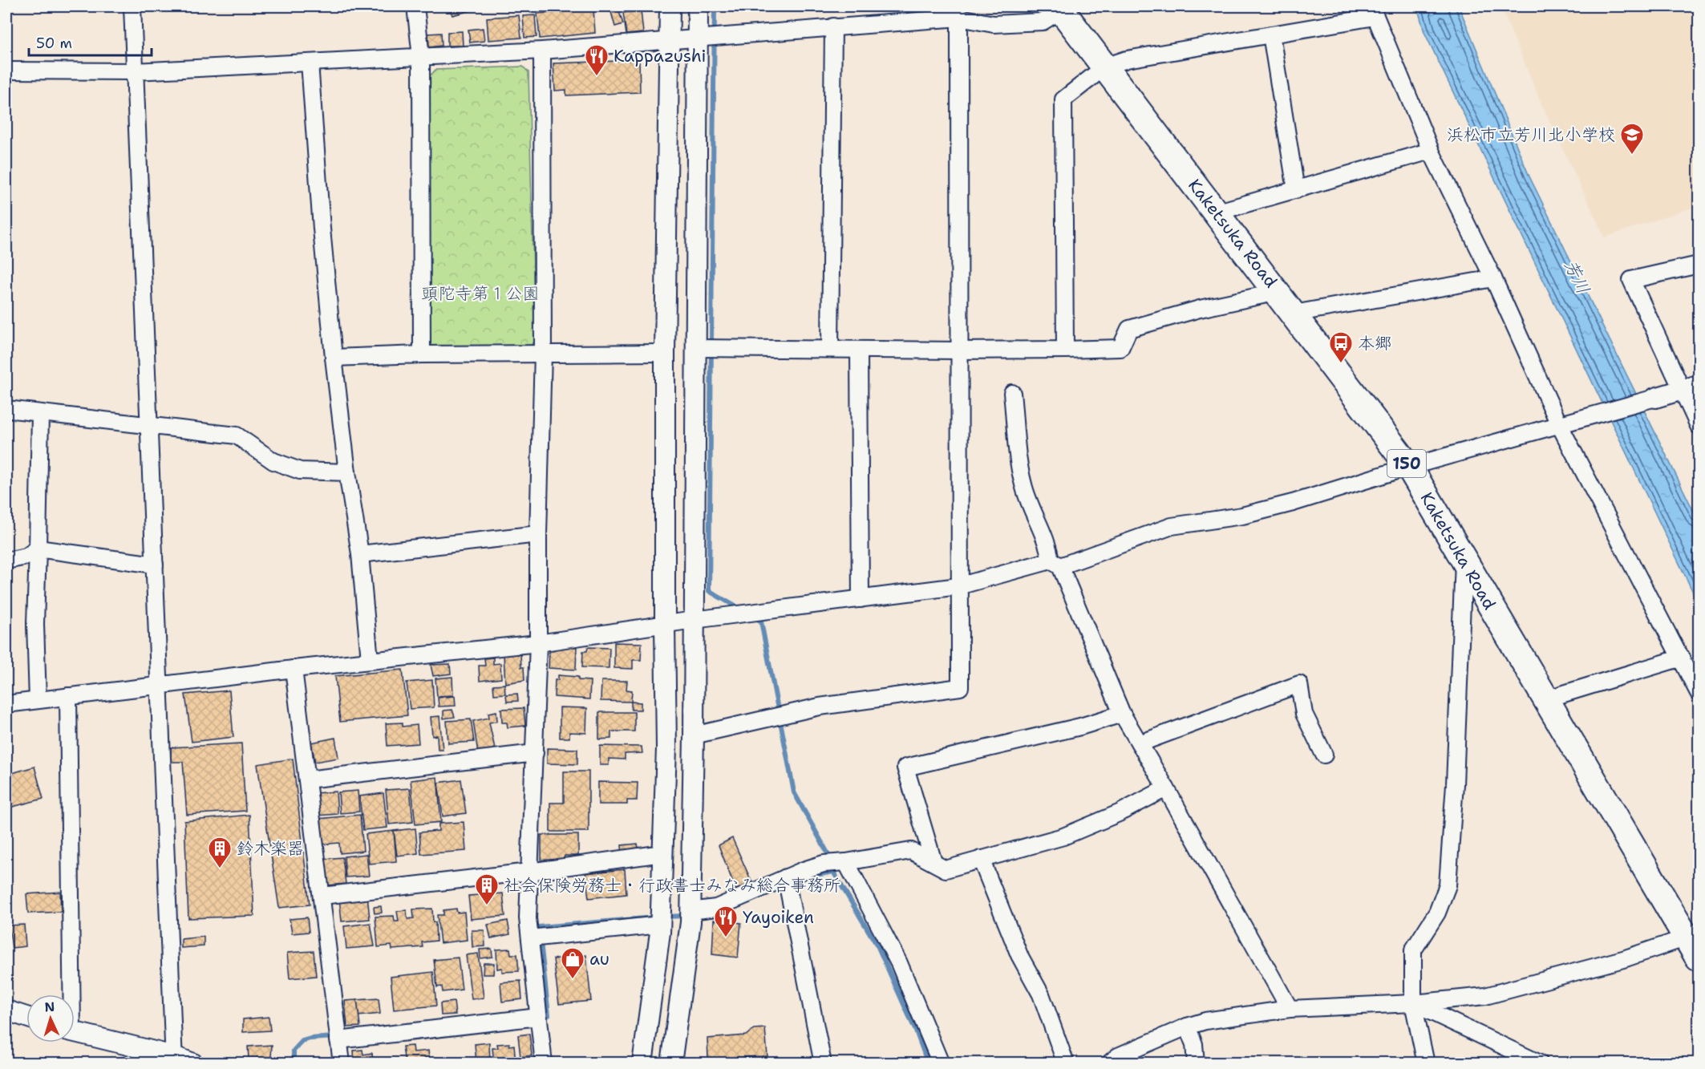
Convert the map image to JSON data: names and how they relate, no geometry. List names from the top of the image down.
{
  "streets": {
    "highway": ["Kaketsuka Road", "150"]
  },
  "water": ["芳川"],
  "parks": ["頭陀寺第１公園"],
  "places": {
    "restaurant": ["Kappazushi", "Yayoiken"],
    "school or university": ["浜松市立芳川北小学校"],
    "bus stop": ["本郷"],
    "building": ["鈴木楽器", "社会保険労務士・行政書士みなみ総合事務所"],
    "shop": ["au"]
  },
  "scale_bar": "50 m",
  "north": "top"
}
